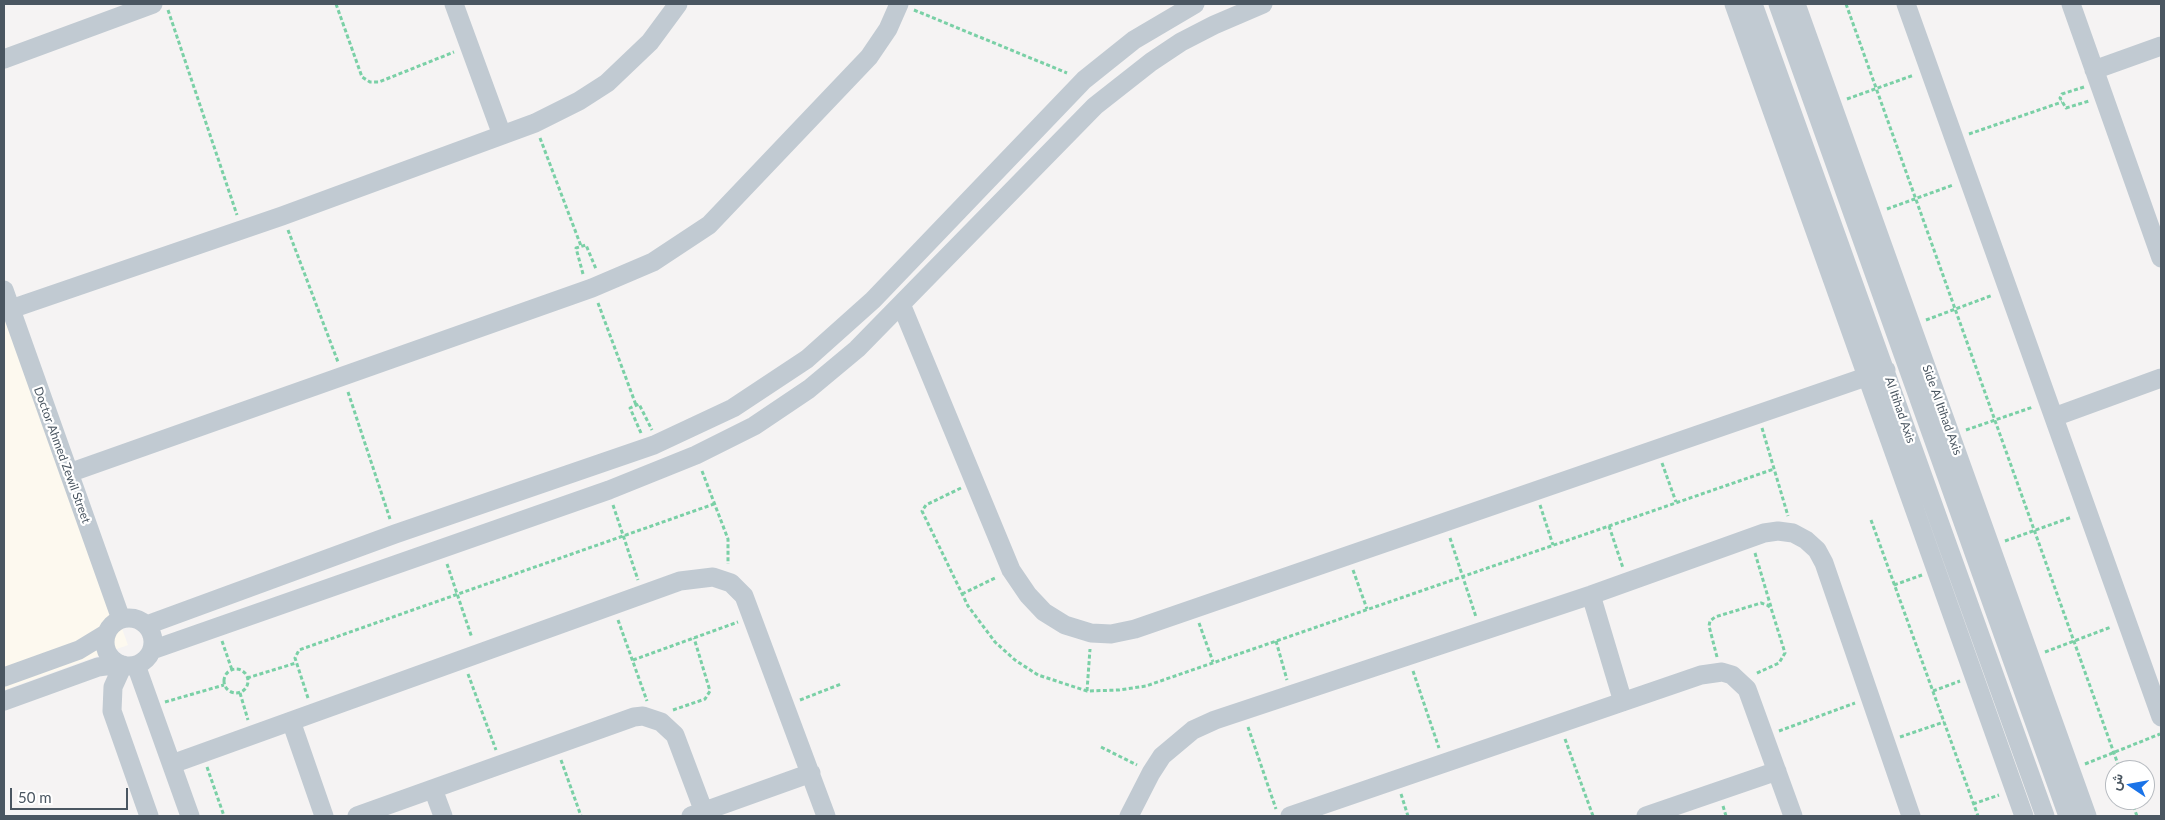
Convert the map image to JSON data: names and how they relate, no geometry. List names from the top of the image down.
{
  "streets": {
    "street": ["Al Itihad Axis", "Side Al Itihad Axis", "Doctor Ahmed Zewil Street"]
  },
  "scale_bar": "50 m",
  "north": "left"
}
